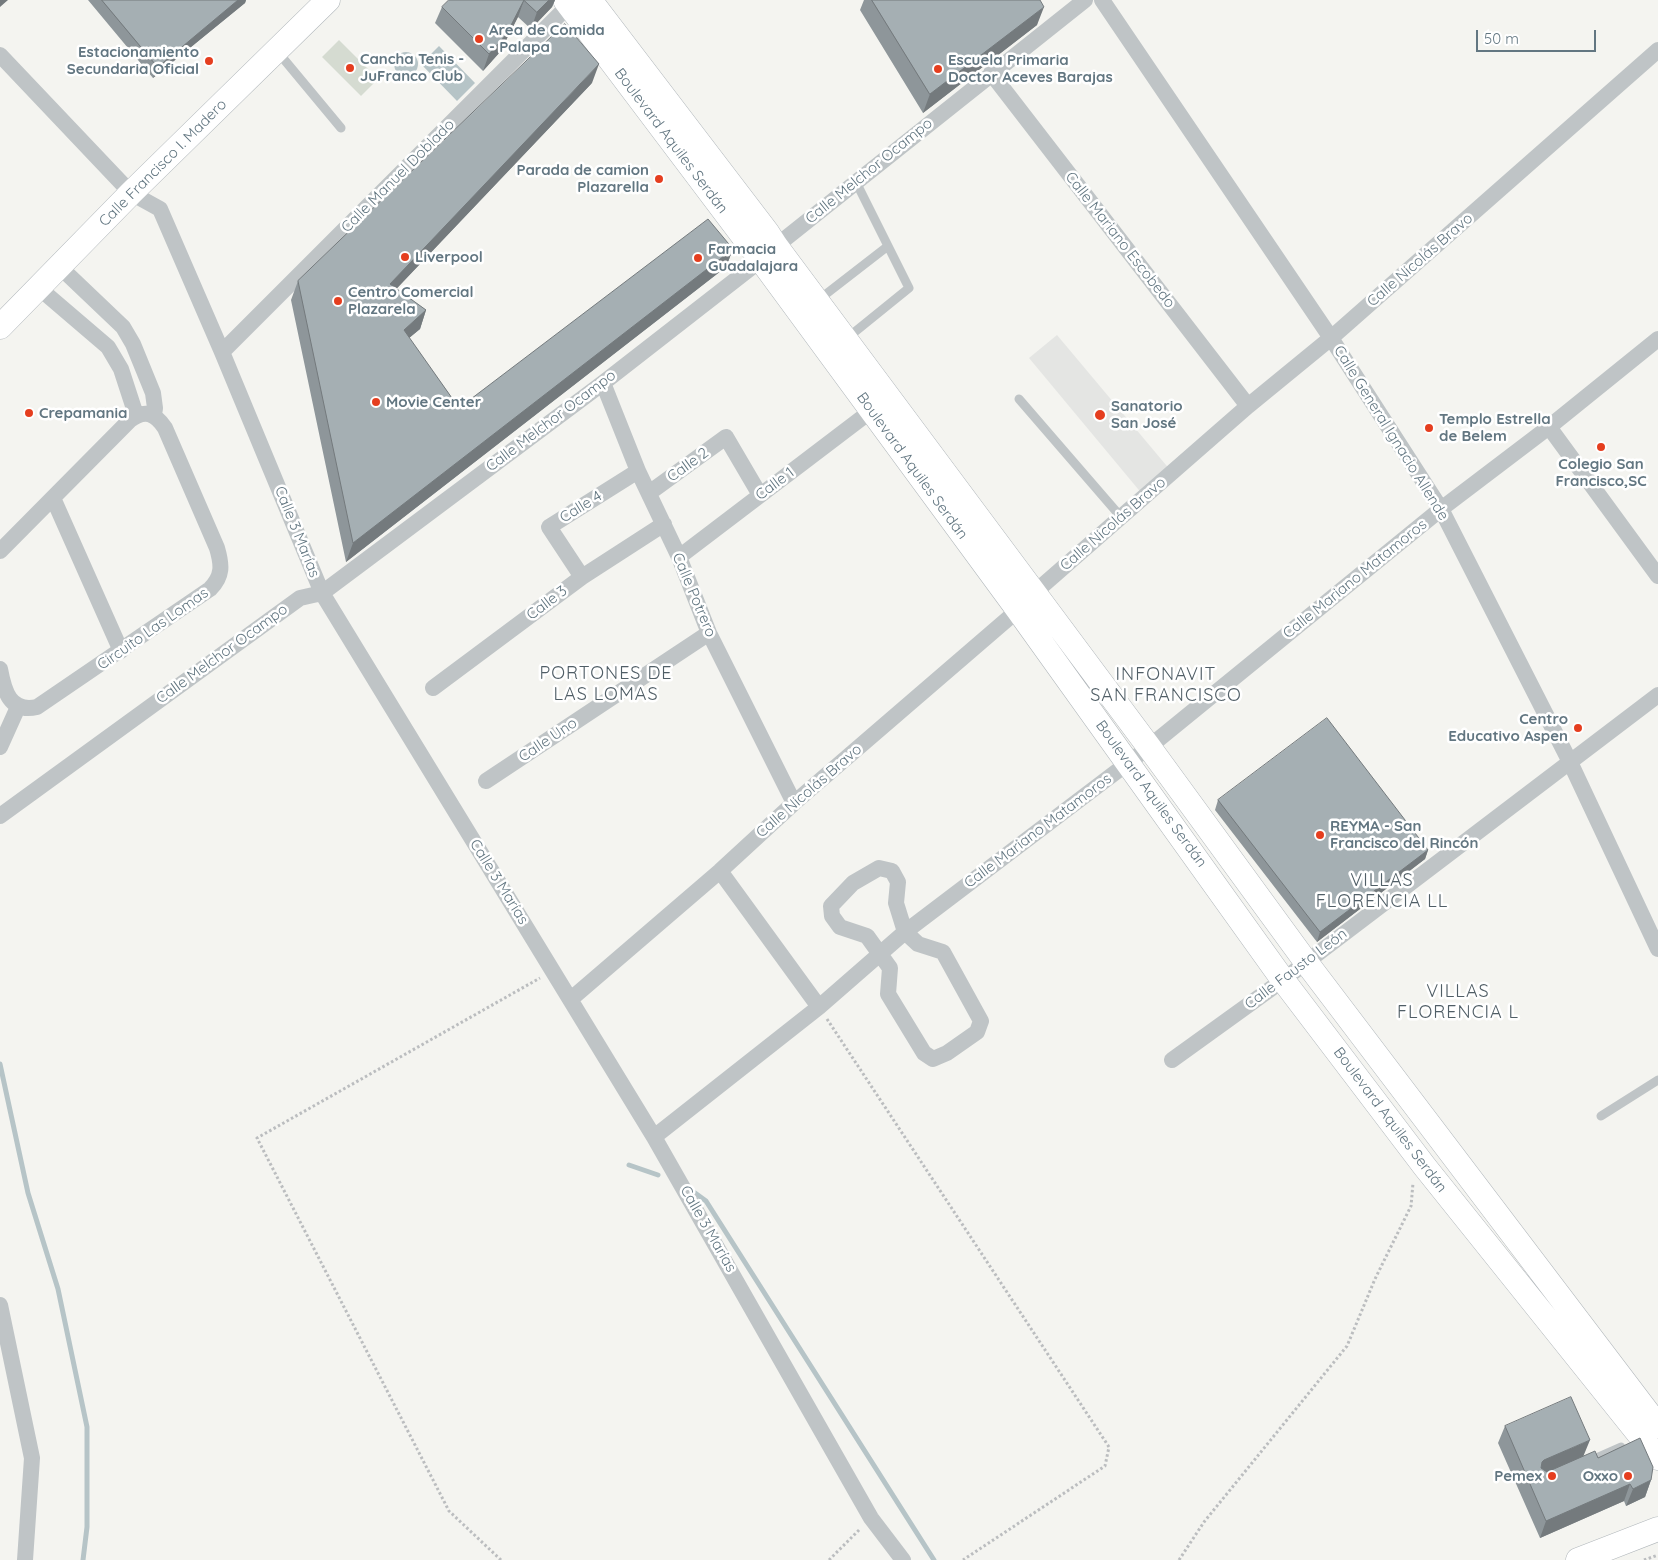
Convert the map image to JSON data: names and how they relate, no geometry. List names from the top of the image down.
{
  "streets": {
    "street": [
      "Boulevard Aquiles Serdán",
      "Calle Francisco I. Madero",
      "Calle Melchor Ocampo",
      "Calle Manuel Doblado",
      "Calle Mariano Escobedo",
      "Calle Nicolás Bravo",
      "Calle General Ignacio Allende",
      "Calle 2",
      "Calle 1",
      "Calle 4",
      "Calle 3 Marías",
      "Calle Mariano Matamoros",
      "Calle Potrero",
      "Calle 3",
      "Circuito Las Lomas",
      "Calle Uno",
      "Calle Fausto León"
    ]
  },
  "crossings": [
    ["Boulevard Aquiles Serdán", "Calle Melchor Ocampo"],
    ["Boulevard Aquiles Serdán", "Calle Manuel Doblado"],
    ["Boulevard Aquiles Serdán", "Calle Nicolás Bravo"],
    ["Boulevard Aquiles Serdán", "Calle 1"],
    ["Boulevard Aquiles Serdán", "Calle Mariano Matamoros"],
    ["Boulevard Aquiles Serdán", "Calle Fausto León"],
    ["Calle Francisco I. Madero", "Calle 3 Marías"],
    ["Calle Melchor Ocampo", "Calle Mariano Escobedo"],
    ["Calle Melchor Ocampo", "Calle 3 Marías"],
    ["Calle Melchor Ocampo", "Calle Potrero"],
    ["Calle Manuel Doblado", "Calle 3 Marías"],
    ["Calle Mariano Escobedo", "Calle Nicolás Bravo"],
    ["Calle Nicolás Bravo", "Calle General Ignacio Allende"],
    ["Calle Nicolás Bravo", "Calle 3 Marías"],
    ["Calle Nicolás Bravo", "Calle Potrero"],
    ["Calle General Ignacio Allende", "Calle Mariano Matamoros"],
    ["Calle General Ignacio Allende", "Calle Fausto León"],
    ["Calle 2", "Calle 1"],
    ["Calle 2", "Calle Potrero"],
    ["Calle 1", "Calle Potrero"],
    ["Calle 4", "Calle Potrero"],
    ["Calle 4", "Calle 3"],
    ["Calle 3 Marías", "Calle Mariano Matamoros"],
    ["Calle Potrero", "Calle 3"],
    ["Calle Potrero", "Calle Uno"]
  ],
  "districts": [
    "PORTONES DE LAS LOMAS",
    "INFONAVIT SAN FRANCISCO",
    "VILLAS FLORENCIA LL",
    "VILLAS FLORENCIA L"
  ],
  "places": [
    "Area de Comida - Palapa",
    "Estacionamiento Secundaria Oficial",
    "Cancha Tenis - JuFranco Club",
    "Escuela Primaria Doctor Aceves Barajas",
    "Parada de camion Plazarella",
    "Liverpool",
    "Farmacia Guadalajara",
    "Centro Comercial Plazarela",
    "Movie Center",
    "Crepamania",
    "Sanatorio San José",
    "Templo Estrella de Belem",
    "Colegio San Francisco,SC",
    "Centro Educativo Aspen",
    "REYMA - San Francisco del Rincón",
    "Pemex",
    "Oxxo"
  ],
  "scale_bar": "50 m"
}
